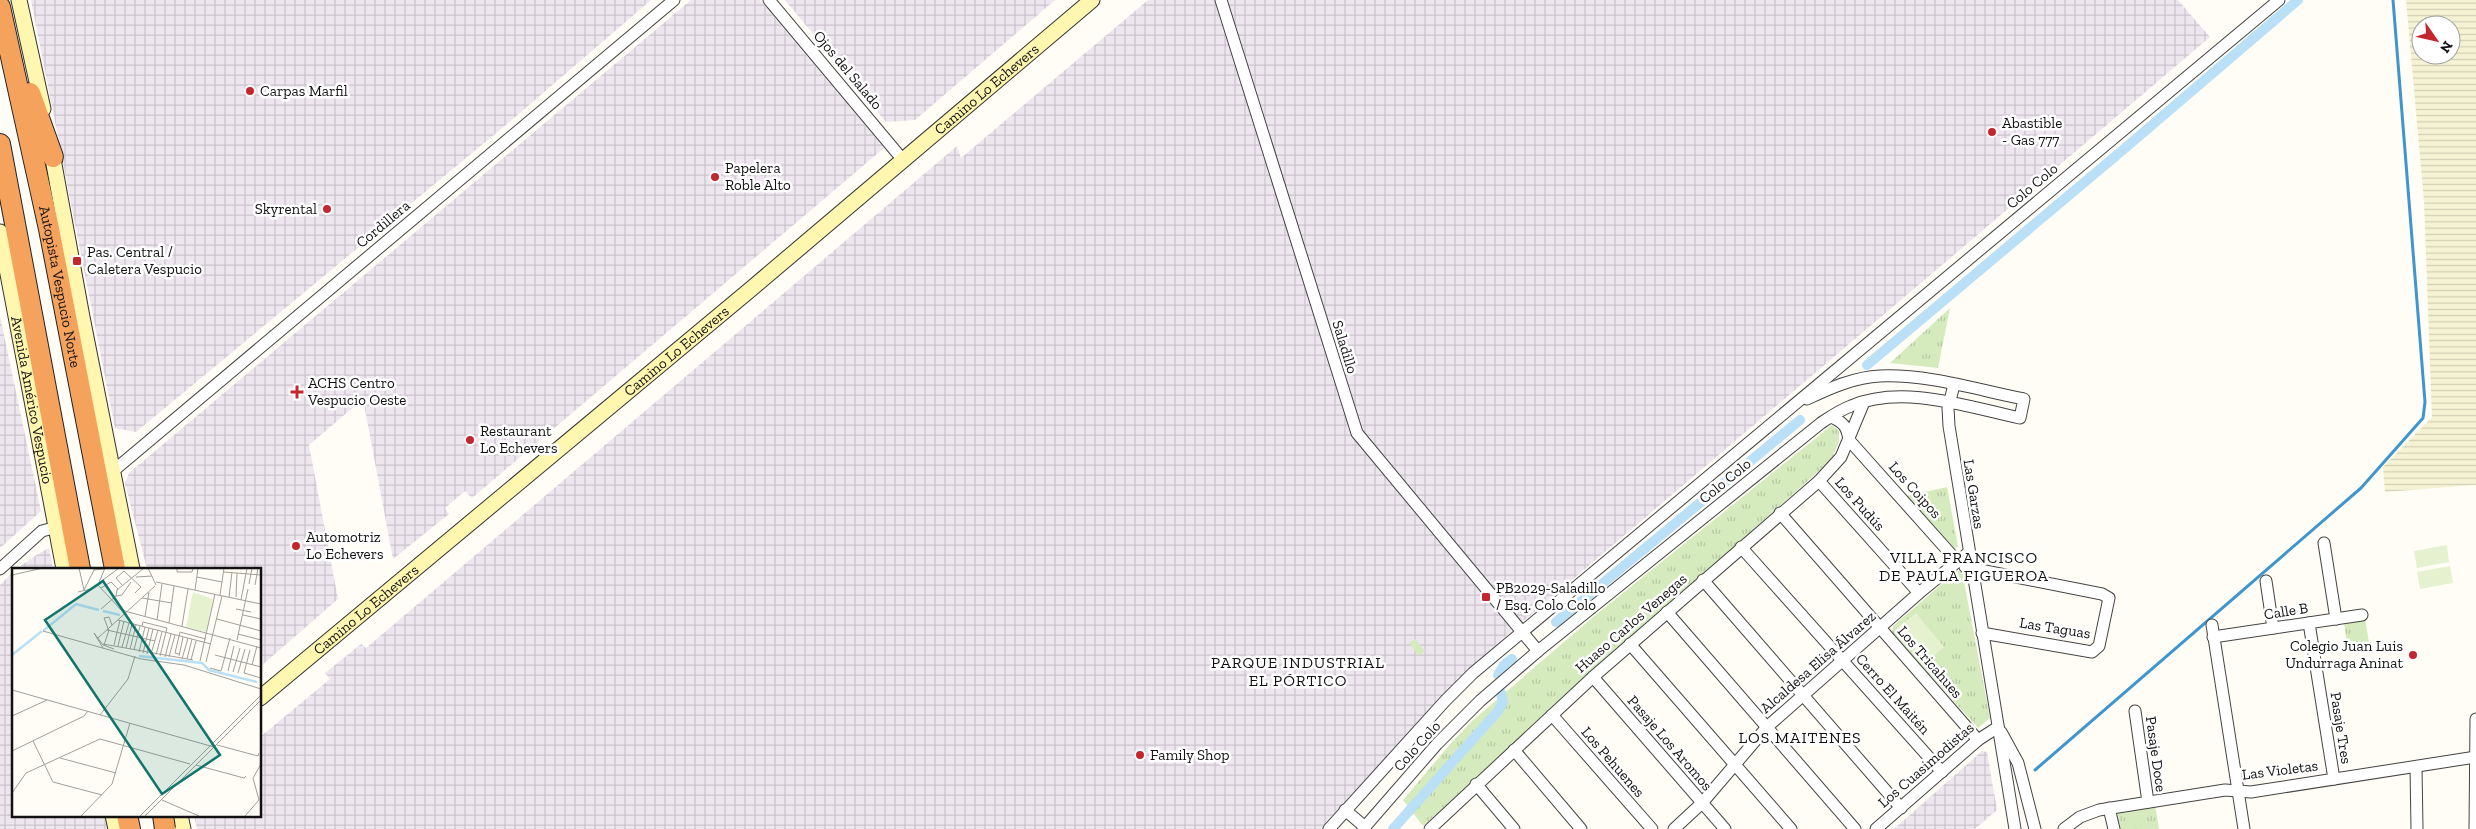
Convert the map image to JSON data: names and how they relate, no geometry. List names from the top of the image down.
{
  "streets": {
    "highway": ["Autopista Vespucio Norte"],
    "main road": ["Camino Lo Echevers", "Avenida Américo Vespucio"],
    "street": [
      "Ojos del Salado",
      "Colo Colo",
      "Cordillera",
      "Saladillo",
      "Los Coipos",
      "Las Garzas",
      "Los Pudús",
      "Calle B",
      "Huaso Carlos Venegas",
      "Las Taguas",
      "Alcaldesa Elisa Álvarez",
      "Los Tricahues",
      "Cerro El Maitén",
      "Pasaje Tres",
      "Pasaje Los Aromos",
      "Pasaje Doce",
      "Los Pehuenes",
      "Los Cuasimodistas",
      "Las Violetas"
    ]
  },
  "crossings": [
    ["Ojos del Salado", "Camino Lo Echevers"],
    ["Colo Colo", "Saladillo"],
    ["Colo Colo", "Las Garzas"],
    ["Colo Colo", "Huaso Carlos Venegas"],
    ["Los Coipos", "Huaso Carlos Venegas"],
    ["Los Coipos", "Alcaldesa Elisa Álvarez"],
    ["Las Garzas", "Las Taguas"],
    ["Las Garzas", "Alcaldesa Elisa Álvarez"],
    ["Las Garzas", "Los Cuasimodistas"],
    ["Los Pudús", "Huaso Carlos Venegas"],
    ["Los Pudús", "Alcaldesa Elisa Álvarez"],
    ["Calle B", "Pasaje Tres"],
    ["Calle B", "Las Violetas"],
    ["Huaso Carlos Venegas", "Los Tricahues"],
    ["Huaso Carlos Venegas", "Cerro El Maitén"],
    ["Huaso Carlos Venegas", "Pasaje Los Aromos"],
    ["Huaso Carlos Venegas", "Los Pehuenes"],
    ["Alcaldesa Elisa Álvarez", "Los Tricahues"],
    ["Alcaldesa Elisa Álvarez", "Cerro El Maitén"],
    ["Alcaldesa Elisa Álvarez", "Pasaje Los Aromos"],
    ["Los Tricahues", "Los Cuasimodistas"],
    ["Cerro El Maitén", "Los Cuasimodistas"],
    ["Pasaje Tres", "Las Violetas"],
    ["Pasaje Doce", "Las Violetas"]
  ],
  "districts": ["VILLA FRANCISCO DE PAULA FIGUEROA", "PARQUE INDUSTRIAL EL PÓRTICO", "LOS MAITENES"],
  "places": {
    "other": [
      "Carpas Marfil",
      "Abastible - Gas 777",
      "Papelera Roble Alto",
      "Skyrental",
      "Restaurant Lo Echevers",
      "Automotriz Lo Echevers",
      "Colegio Juan Luis Undurraga Aninat",
      "Family Shop"
    ],
    "transit": ["Pas. Central / Caletera Vespucio", "PB2029-Saladillo / Esq. Colo Colo"],
    "health": ["ACHS Centro Vespucio Oeste"]
  },
  "north": "bottom right"
}
